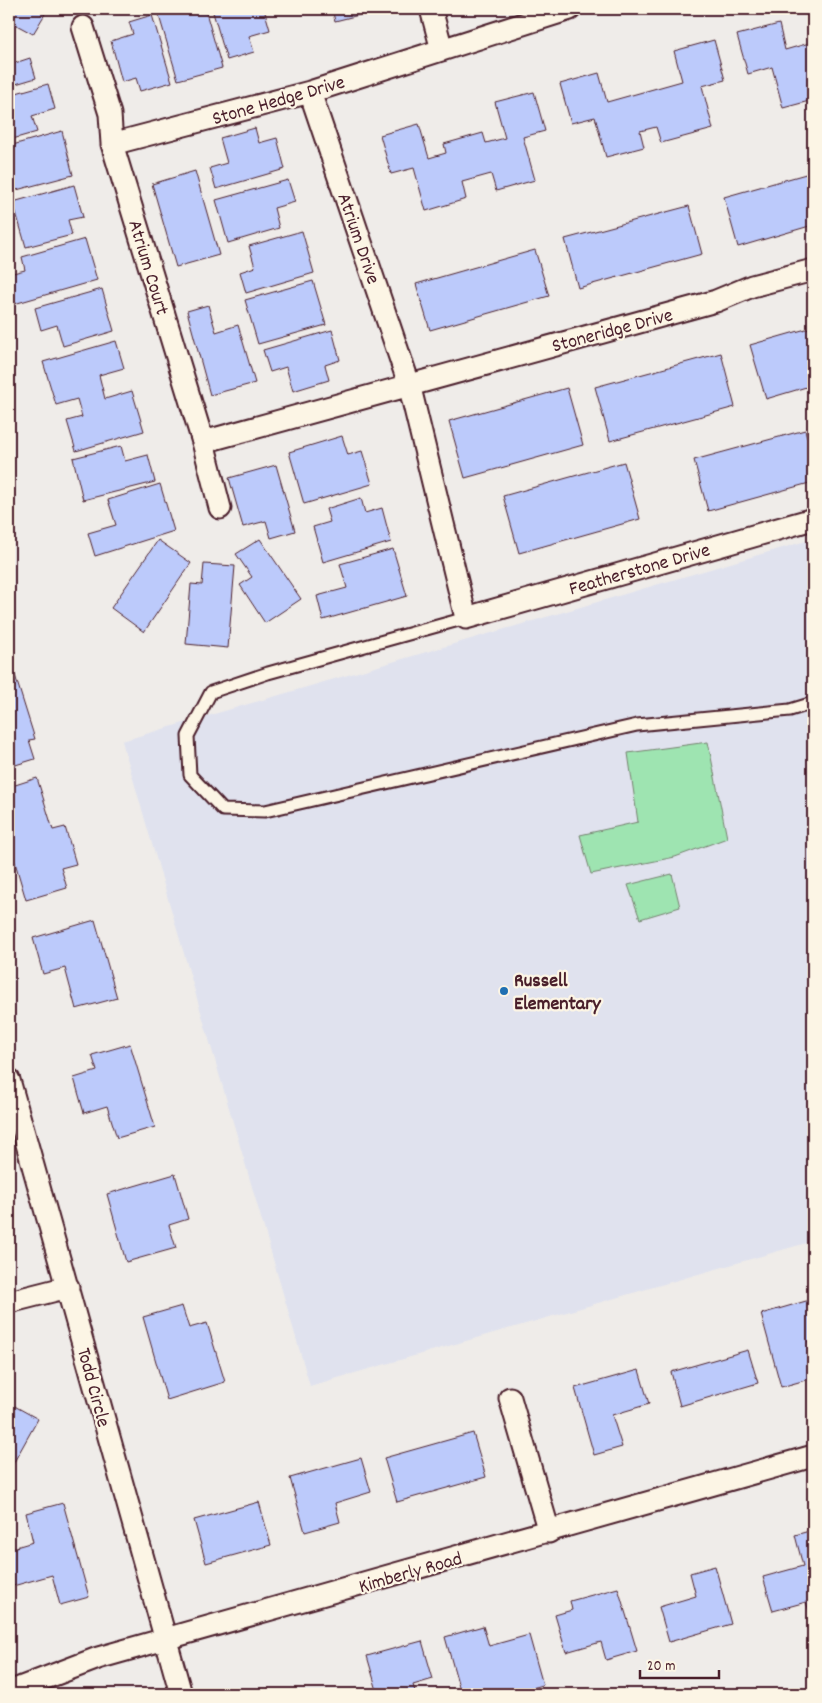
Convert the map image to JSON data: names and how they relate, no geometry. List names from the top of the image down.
{
  "streets": {
    "street": [
      "Stone Hedge Drive",
      "Atrium Drive",
      "Atrium Court",
      "Stoneridge Drive",
      "Featherstone Drive",
      "Todd Circle",
      "Kimberly Road"
    ]
  },
  "crossings": [
    ["Stone Hedge Drive", "Atrium Drive"],
    ["Stone Hedge Drive", "Atrium Court"],
    ["Atrium Drive", "Stoneridge Drive"],
    ["Atrium Court", "Stoneridge Drive"],
    ["Todd Circle", "Kimberly Road"]
  ],
  "places": ["Russell Elementary"],
  "scale_bar": "20 m"
}
